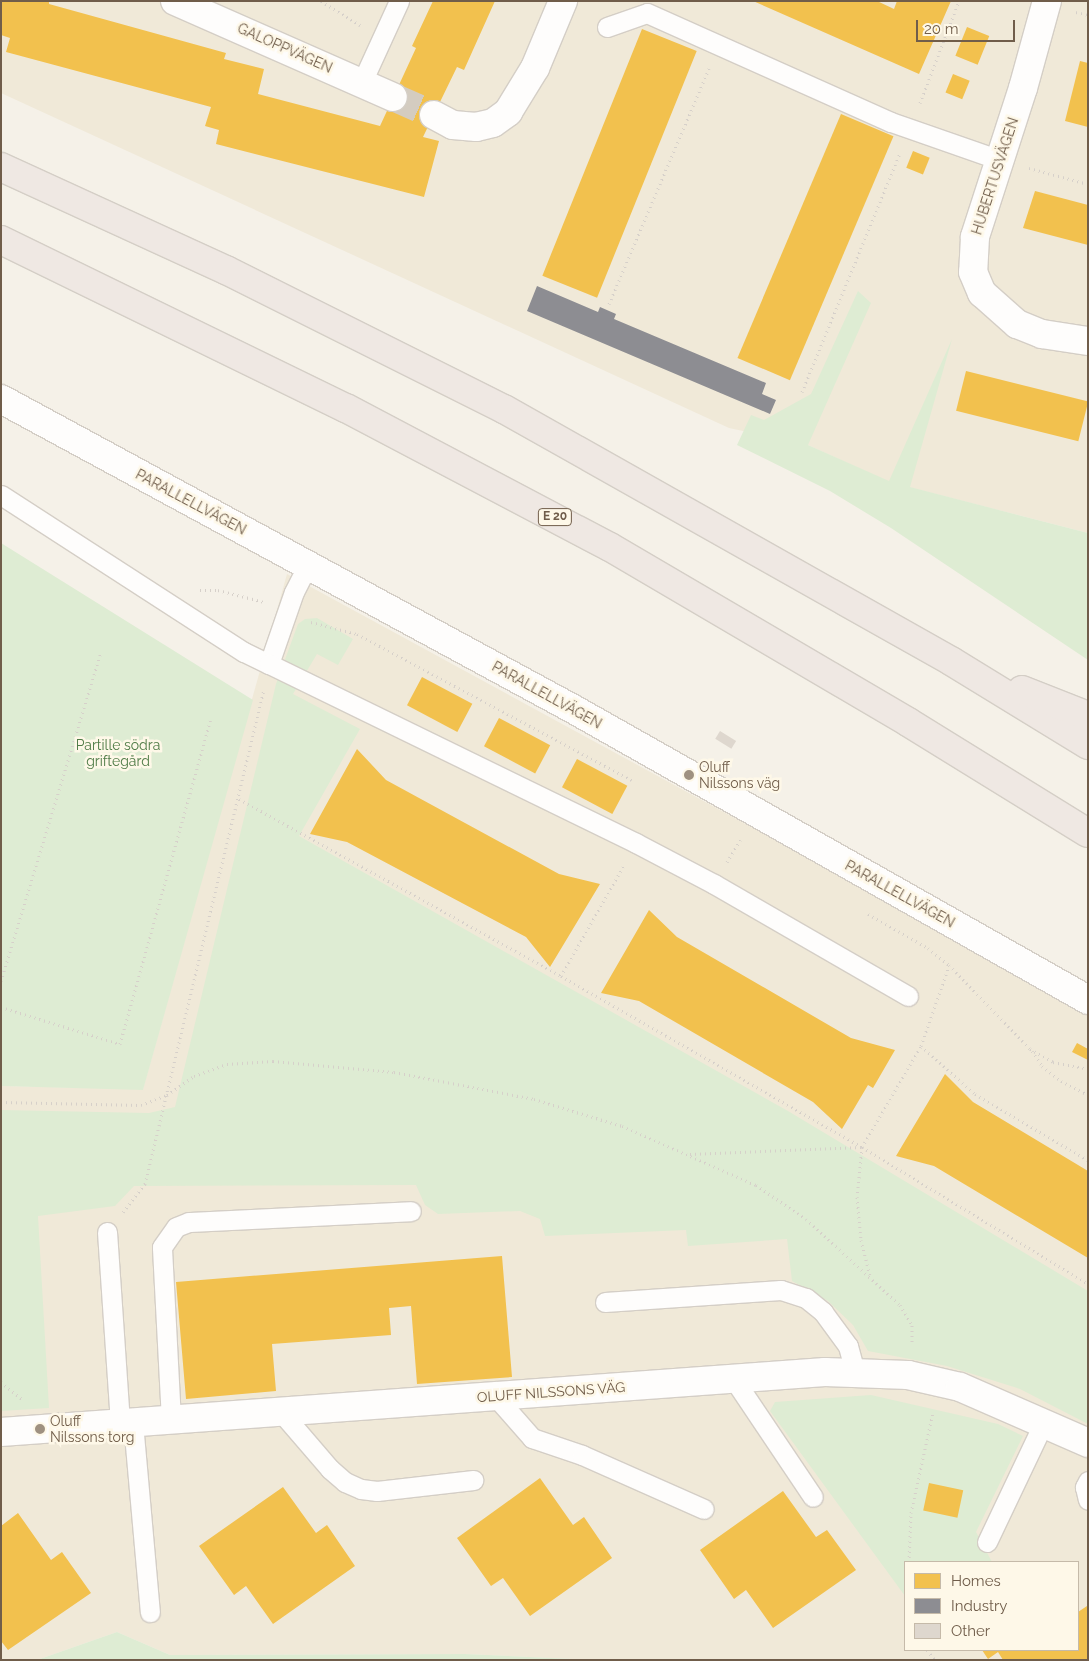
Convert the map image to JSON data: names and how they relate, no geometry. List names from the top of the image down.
{
  "streets": {
    "highway": ["E 20"],
    "street": [
      "GALOPPVÄGEN",
      "HUBERTUSVÄGEN",
      "PARALLELLVÄGEN",
      "OLUFF NILSSONS VÄG"
    ]
  },
  "parks": ["Partille södra griftegård"],
  "places": ["Oluff Nilssons väg", "Oluff Nilssons torg"],
  "legend": ["Homes", "Industry", "Other"],
  "scale_bar": "20 m"
}
